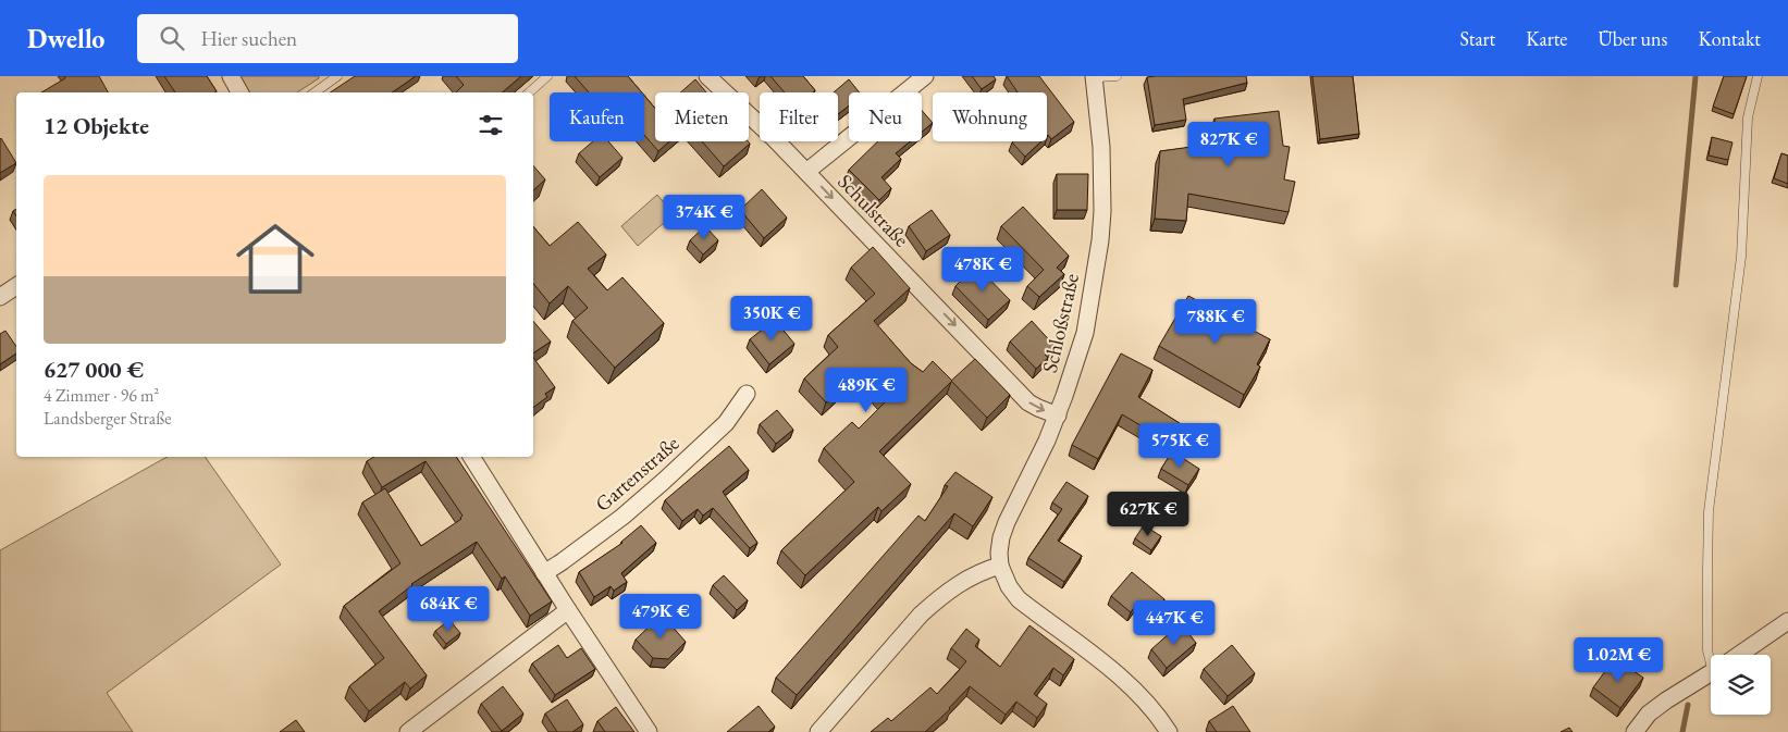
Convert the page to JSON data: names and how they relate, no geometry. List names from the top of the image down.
{
  "streets": {
    "street": ["Schulstraße", "Schloßstraße", "Gartenstraße"]
  },
  "crossings": [
    ["Schulstraße", "Schloßstraße"]
  ],
  "one_way": ["Schulstraße"],
  "page": {
    "header": "Dwello",
    "search": "Hier suchen",
    "nav": [
      "Start",
      "Karte",
      "Über uns",
      "Kontakt"
    ],
    "chip": [
      "Kaufen",
      "Mieten",
      "Filter",
      "Neu",
      "Wohnung"
    ],
    "heading": "12 Objekte",
    "price": [
      "827K €",
      "374K €",
      "478K €",
      "350K €",
      "788K €",
      "489K €",
      "575K €",
      "627K €",
      "684K €",
      "479K €",
      "447K €",
      "1.02M €"
    ],
    "list": [
      {
        "name": "627 000 €",
        "note": "4 Zimmer · 96 m² · Landsberger Straße"
      }
    ]
  }
}
